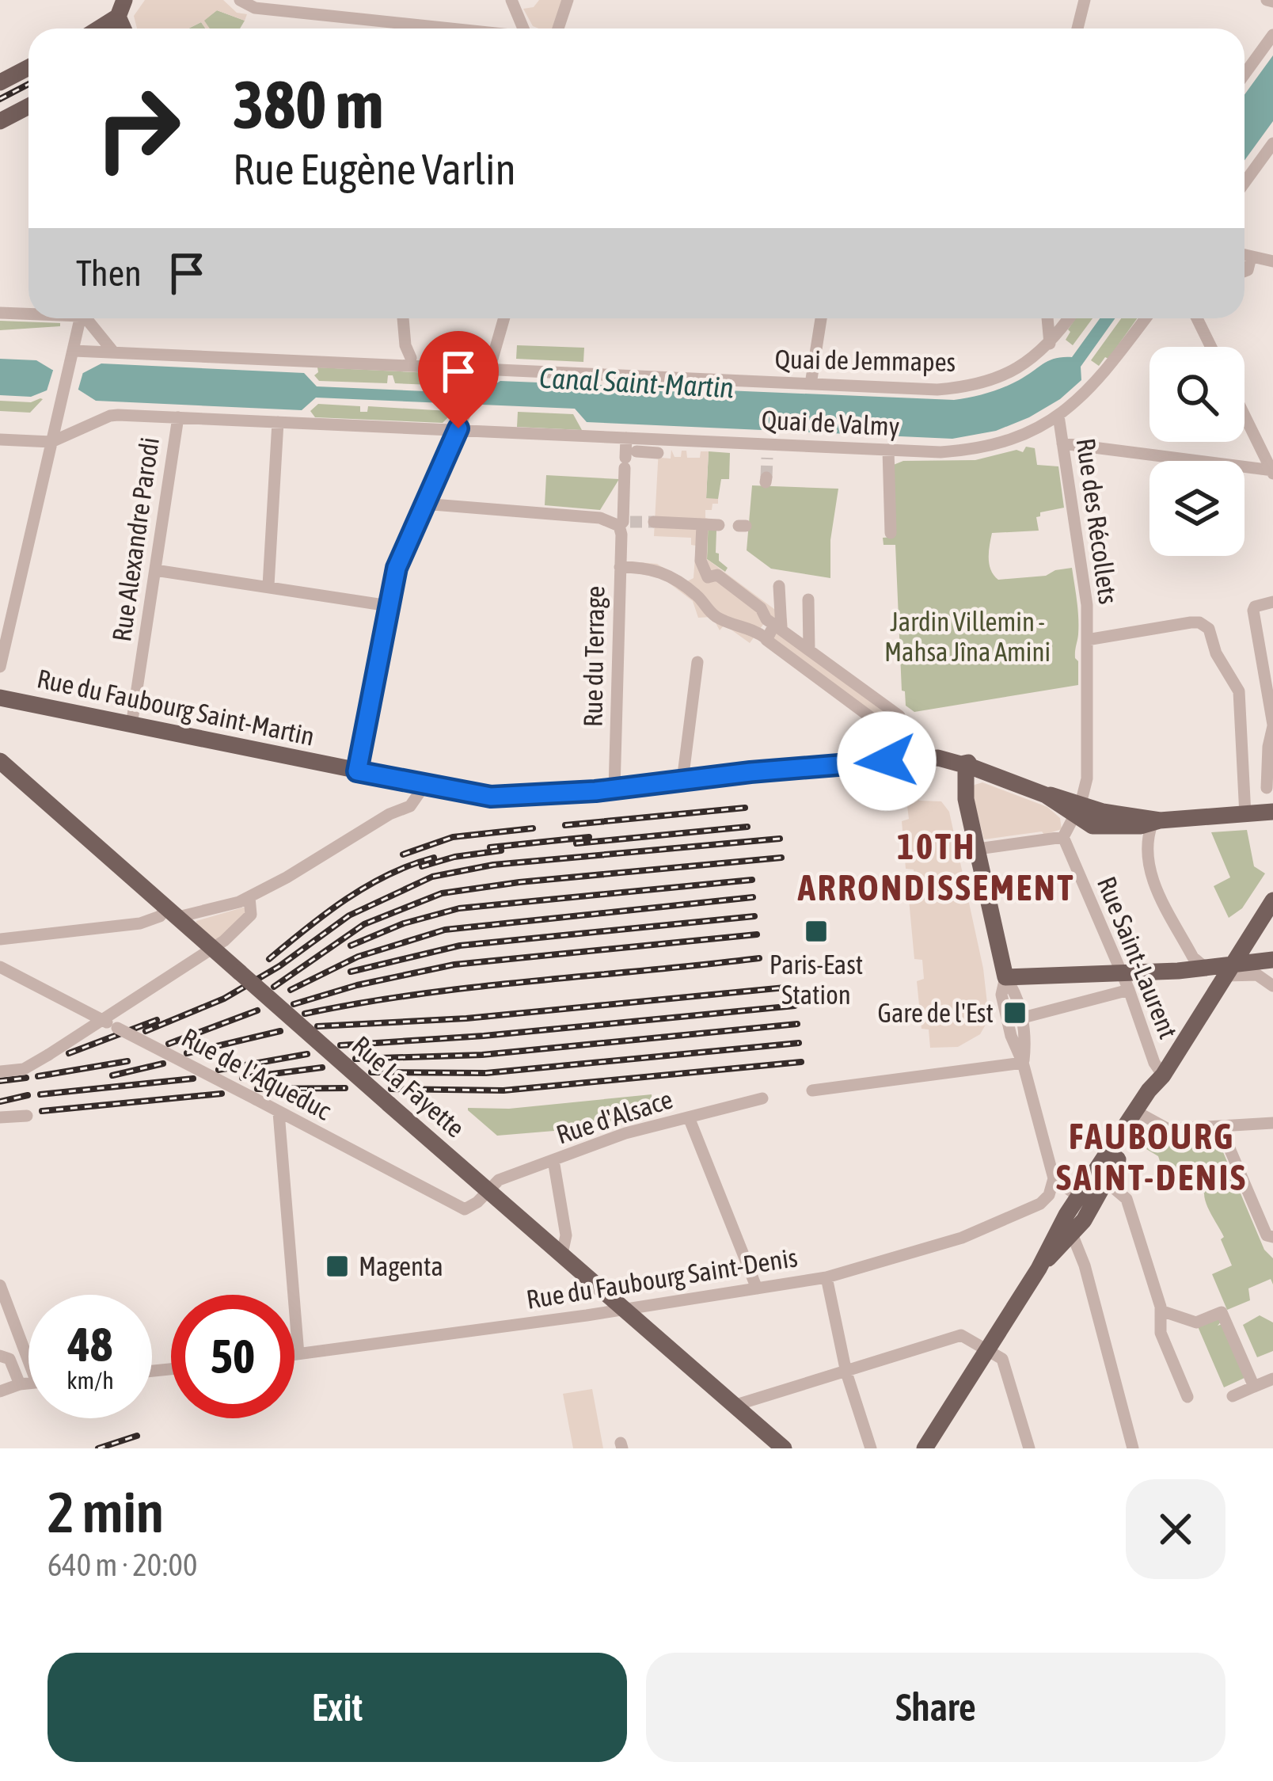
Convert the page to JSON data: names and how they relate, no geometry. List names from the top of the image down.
{
  "streets": {
    "main road": ["Rue du Faubourg Saint-Martin", "Rue La Fayette"],
    "street": [
      "Quai de Jemmapes",
      "Quai de Valmy",
      "Rue des Récollets",
      "Rue Alexandre Parodi",
      "Rue du Terrage",
      "Rue Saint-Laurent",
      "Rue de l'Aqueduc",
      "Rue d'Alsace",
      "Rue du Faubourg Saint-Denis"
    ]
  },
  "crossings": [
    ["Quai de Valmy", "Rue des Récollets"],
    ["Quai de Valmy", "Rue Alexandre Parodi"],
    ["Quai de Valmy", "Rue du Terrage"],
    ["Rue des Récollets", "Rue du Faubourg Saint-Martin"],
    ["Rue Alexandre Parodi", "Rue du Faubourg Saint-Martin"],
    ["Rue du Terrage", "Rue du Faubourg Saint-Martin"],
    ["Rue de l'Aqueduc", "Rue La Fayette"],
    ["Rue de l'Aqueduc", "Rue d'Alsace"],
    ["Rue La Fayette", "Rue d'Alsace"],
    ["Rue La Fayette", "Rue du Faubourg Saint-Denis"]
  ],
  "districts": ["10TH ARRONDISSEMENT", "FAUBOURG SAINT-DENIS"],
  "water": ["Canal Saint-Martin"],
  "parks": ["Jardin Villemin - Mahsa Jîna Amini"],
  "places": {
    "transit": ["Paris-East Station", "Gare de l'Est", "Magenta"]
  },
  "page": {
    "turn": ["380 m", "Rue Eugène Varlin"],
    "then": "Then",
    "speed": "48 km/h",
    "limit": "50",
    "heading": ["2 min", "640 m · 20:00"],
    "buttons": ["Exit", "Share"]
  }
}
